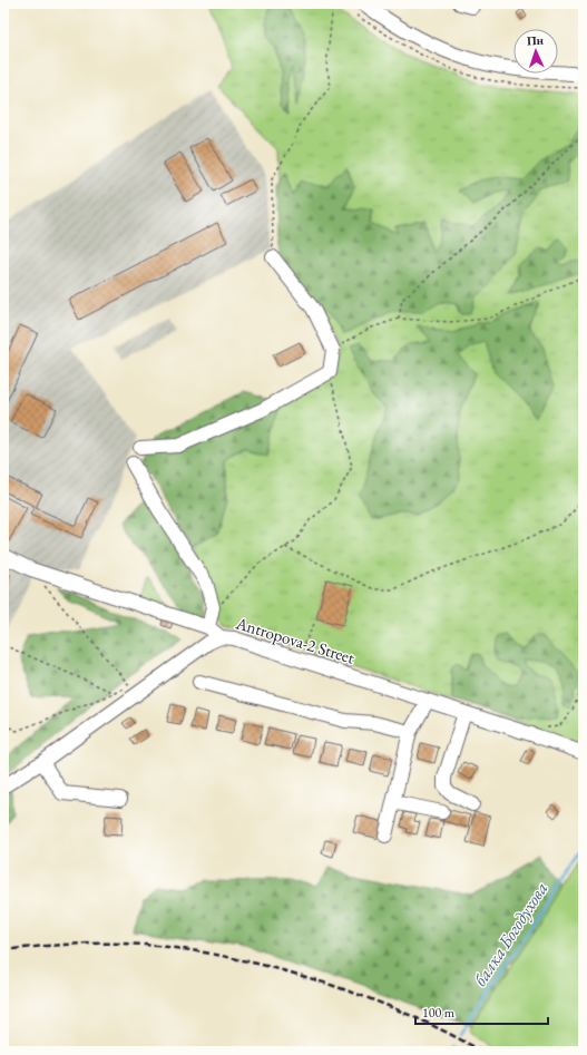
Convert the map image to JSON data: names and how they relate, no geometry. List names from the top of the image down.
{
  "streets": {
    "street": ["Antropova-2 Street"]
  },
  "water": ["балка Богодухова"],
  "scale_bar": "100 m",
  "north": "top"
}
